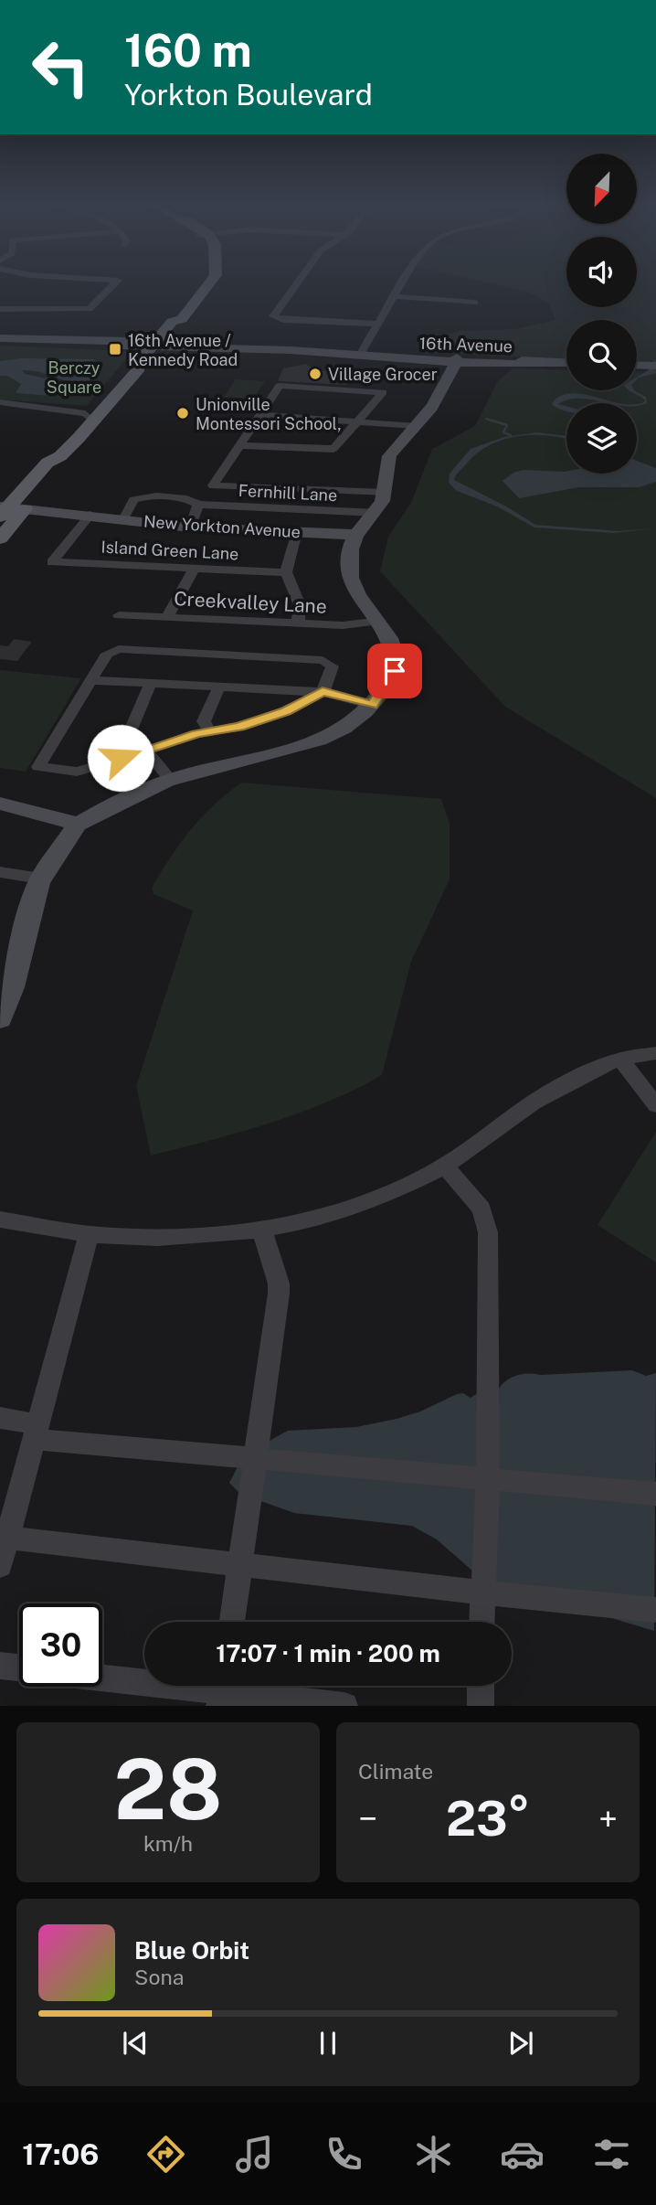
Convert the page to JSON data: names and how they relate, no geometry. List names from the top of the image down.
{
  "streets": {
    "street": [
      "16th Avenue",
      "Fernhill Lane",
      "New Yorkton Avenue",
      "Island Green Lane",
      "Creekvalley Lane"
    ]
  },
  "crossings": [
    ["Fernhill Lane", "New Yorkton Avenue"],
    ["New Yorkton Avenue", "Island Green Lane"]
  ],
  "parks": ["Berczy Square"],
  "places": {
    "transit": ["16th Avenue / Kennedy Road"],
    "other": ["Village Grocer", "Unionville Montessori School,"]
  },
  "north": "bottom left",
  "page": {
    "turn": ["160 m", "Yorkton Boulevard"],
    "limit": "30",
    "trip": "17:07 · 1 min · 200 m",
    "tile": [
      ["28", "km/h"],
      "Climate"
    ],
    "heat": ["−", "23°", "+"],
    "song": ["Blue Orbit", "Sona"],
    "tabs": "17:06"
  }
}
